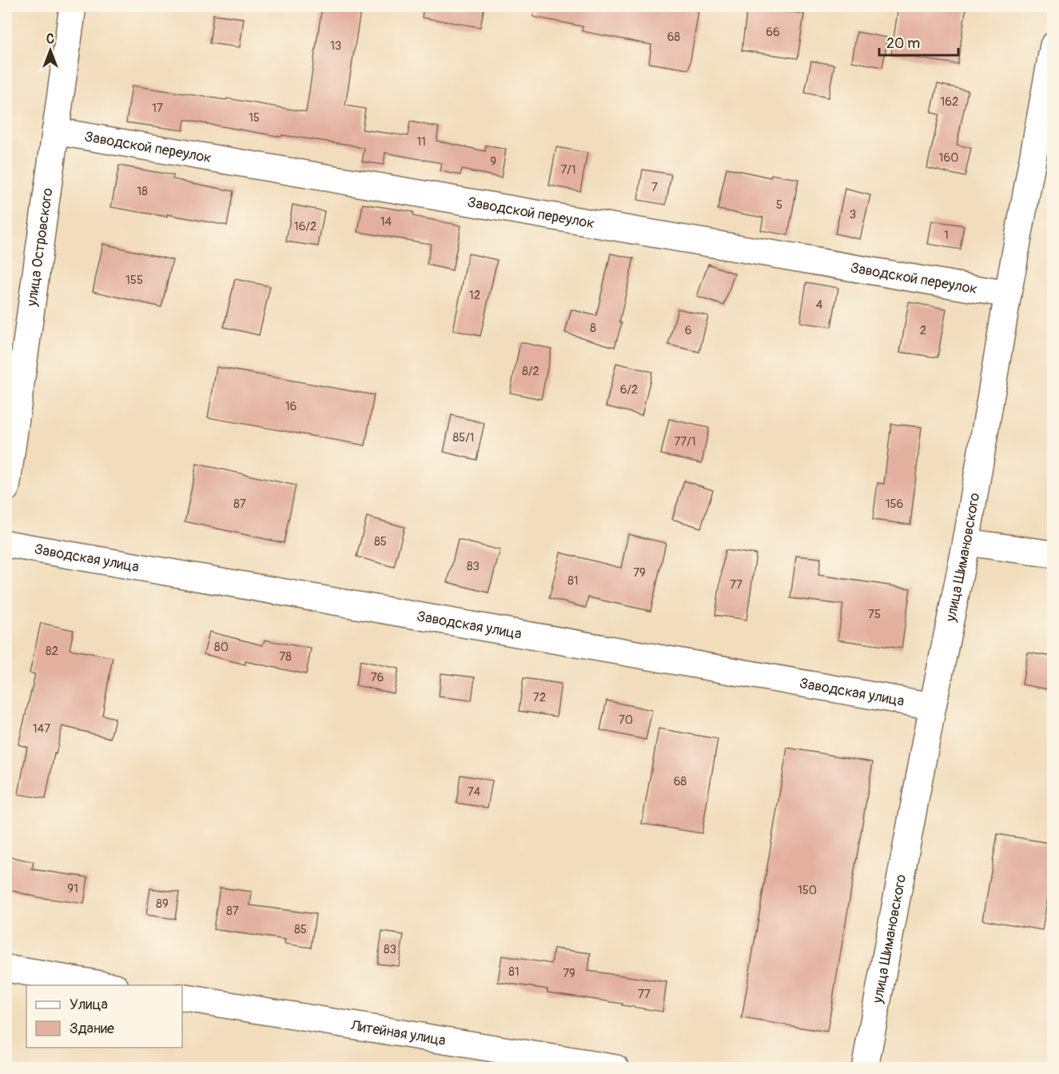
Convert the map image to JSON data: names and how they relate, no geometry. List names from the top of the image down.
{
  "streets": {
    "street": [
      "Заводской переулок",
      "улица Островского",
      "Заводская улица",
      "улица Шимановского",
      "Литейная улица"
    ]
  },
  "crossings": [
    ["Заводской переулок", "улица Островского"],
    ["Заводской переулок", "улица Шимановского"],
    ["Заводская улица", "улица Шимановского"]
  ],
  "house_numbers": [
    "66",
    "68",
    "13",
    "162",
    "17",
    "15",
    "11",
    "160",
    "9",
    "7/1",
    "7",
    "18",
    "5",
    "3",
    "14",
    "16/2",
    "1",
    "155",
    "12",
    "4",
    "8",
    "6",
    "2",
    "8/2",
    "6/2",
    "16",
    "85/1",
    "77/1",
    "87",
    "156",
    "85",
    "83",
    "79",
    "81",
    "77",
    "75",
    "80",
    "82",
    "78",
    "76",
    "72",
    "70",
    "147",
    "68",
    "74",
    "91",
    "150",
    "89",
    "87",
    "85",
    "83",
    "81",
    "79",
    "77"
  ],
  "legend": ["Улица", "Здание"],
  "scale_bar": "20 m",
  "north": "top"
}
